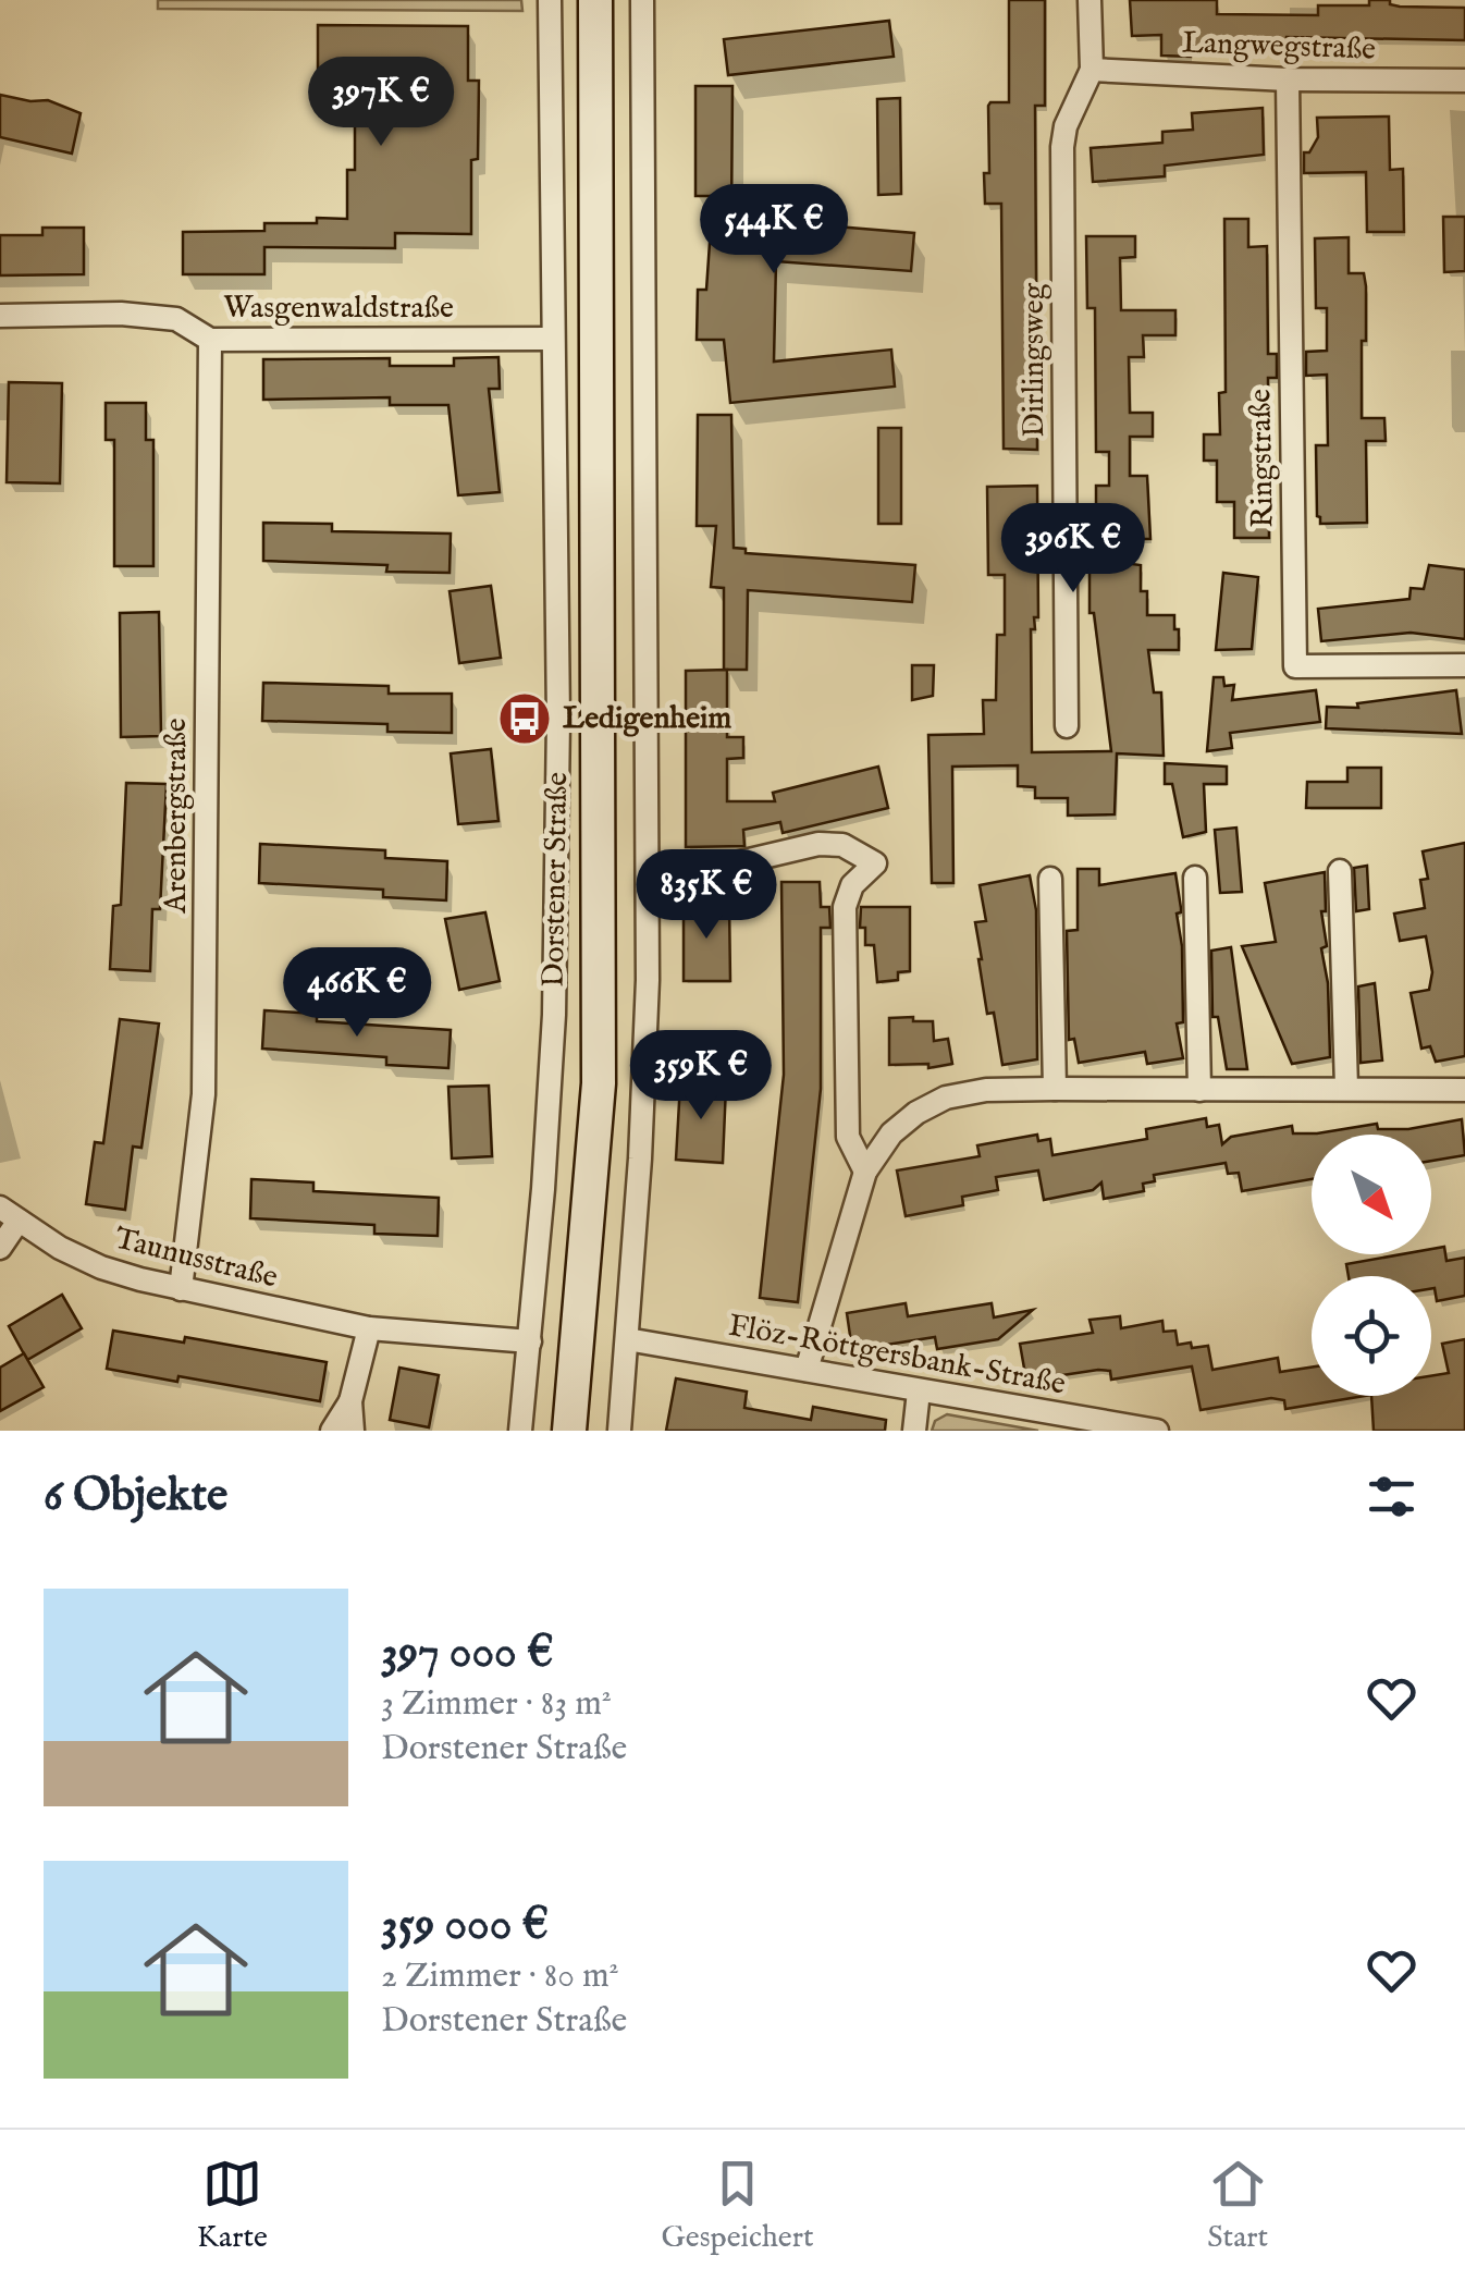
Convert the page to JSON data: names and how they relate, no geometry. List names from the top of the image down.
{
  "streets": {
    "main road": ["Dorstener Straße"],
    "street": [
      "Langwegstraße",
      "Wasgenwaldstraße",
      "Dirlingsweg",
      "Ringstraße",
      "Arenbergstraße",
      "Taunusstraße",
      "Flöz-Röttgersbank-Straße"
    ]
  },
  "crossings": [
    ["Langwegstraße", "Dirlingsweg"],
    ["Langwegstraße", "Ringstraße"],
    ["Wasgenwaldstraße", "Arenbergstraße"],
    ["Wasgenwaldstraße", "Dorstener Straße"],
    ["Arenbergstraße", "Taunusstraße"],
    ["Dorstener Straße", "Taunusstraße"]
  ],
  "places": {
    "bus stop": ["Ledigenheim"]
  },
  "north": "bottom right",
  "page": {
    "price": [
      "397K €",
      "544K €",
      "396K €",
      "835K €",
      "466K €",
      "359K €"
    ],
    "heading": "6 Objekte",
    "list": [
      {
        "name": "397 000 €",
        "note": "3 Zimmer · 83 m² · Dorstener Straße"
      },
      {
        "name": "359 000 €",
        "note": "2 Zimmer · 80 m² · Dorstener Straße"
      }
    ],
    "tabs": ["Karte", "Gespeichert", "Start"]
  }
}
